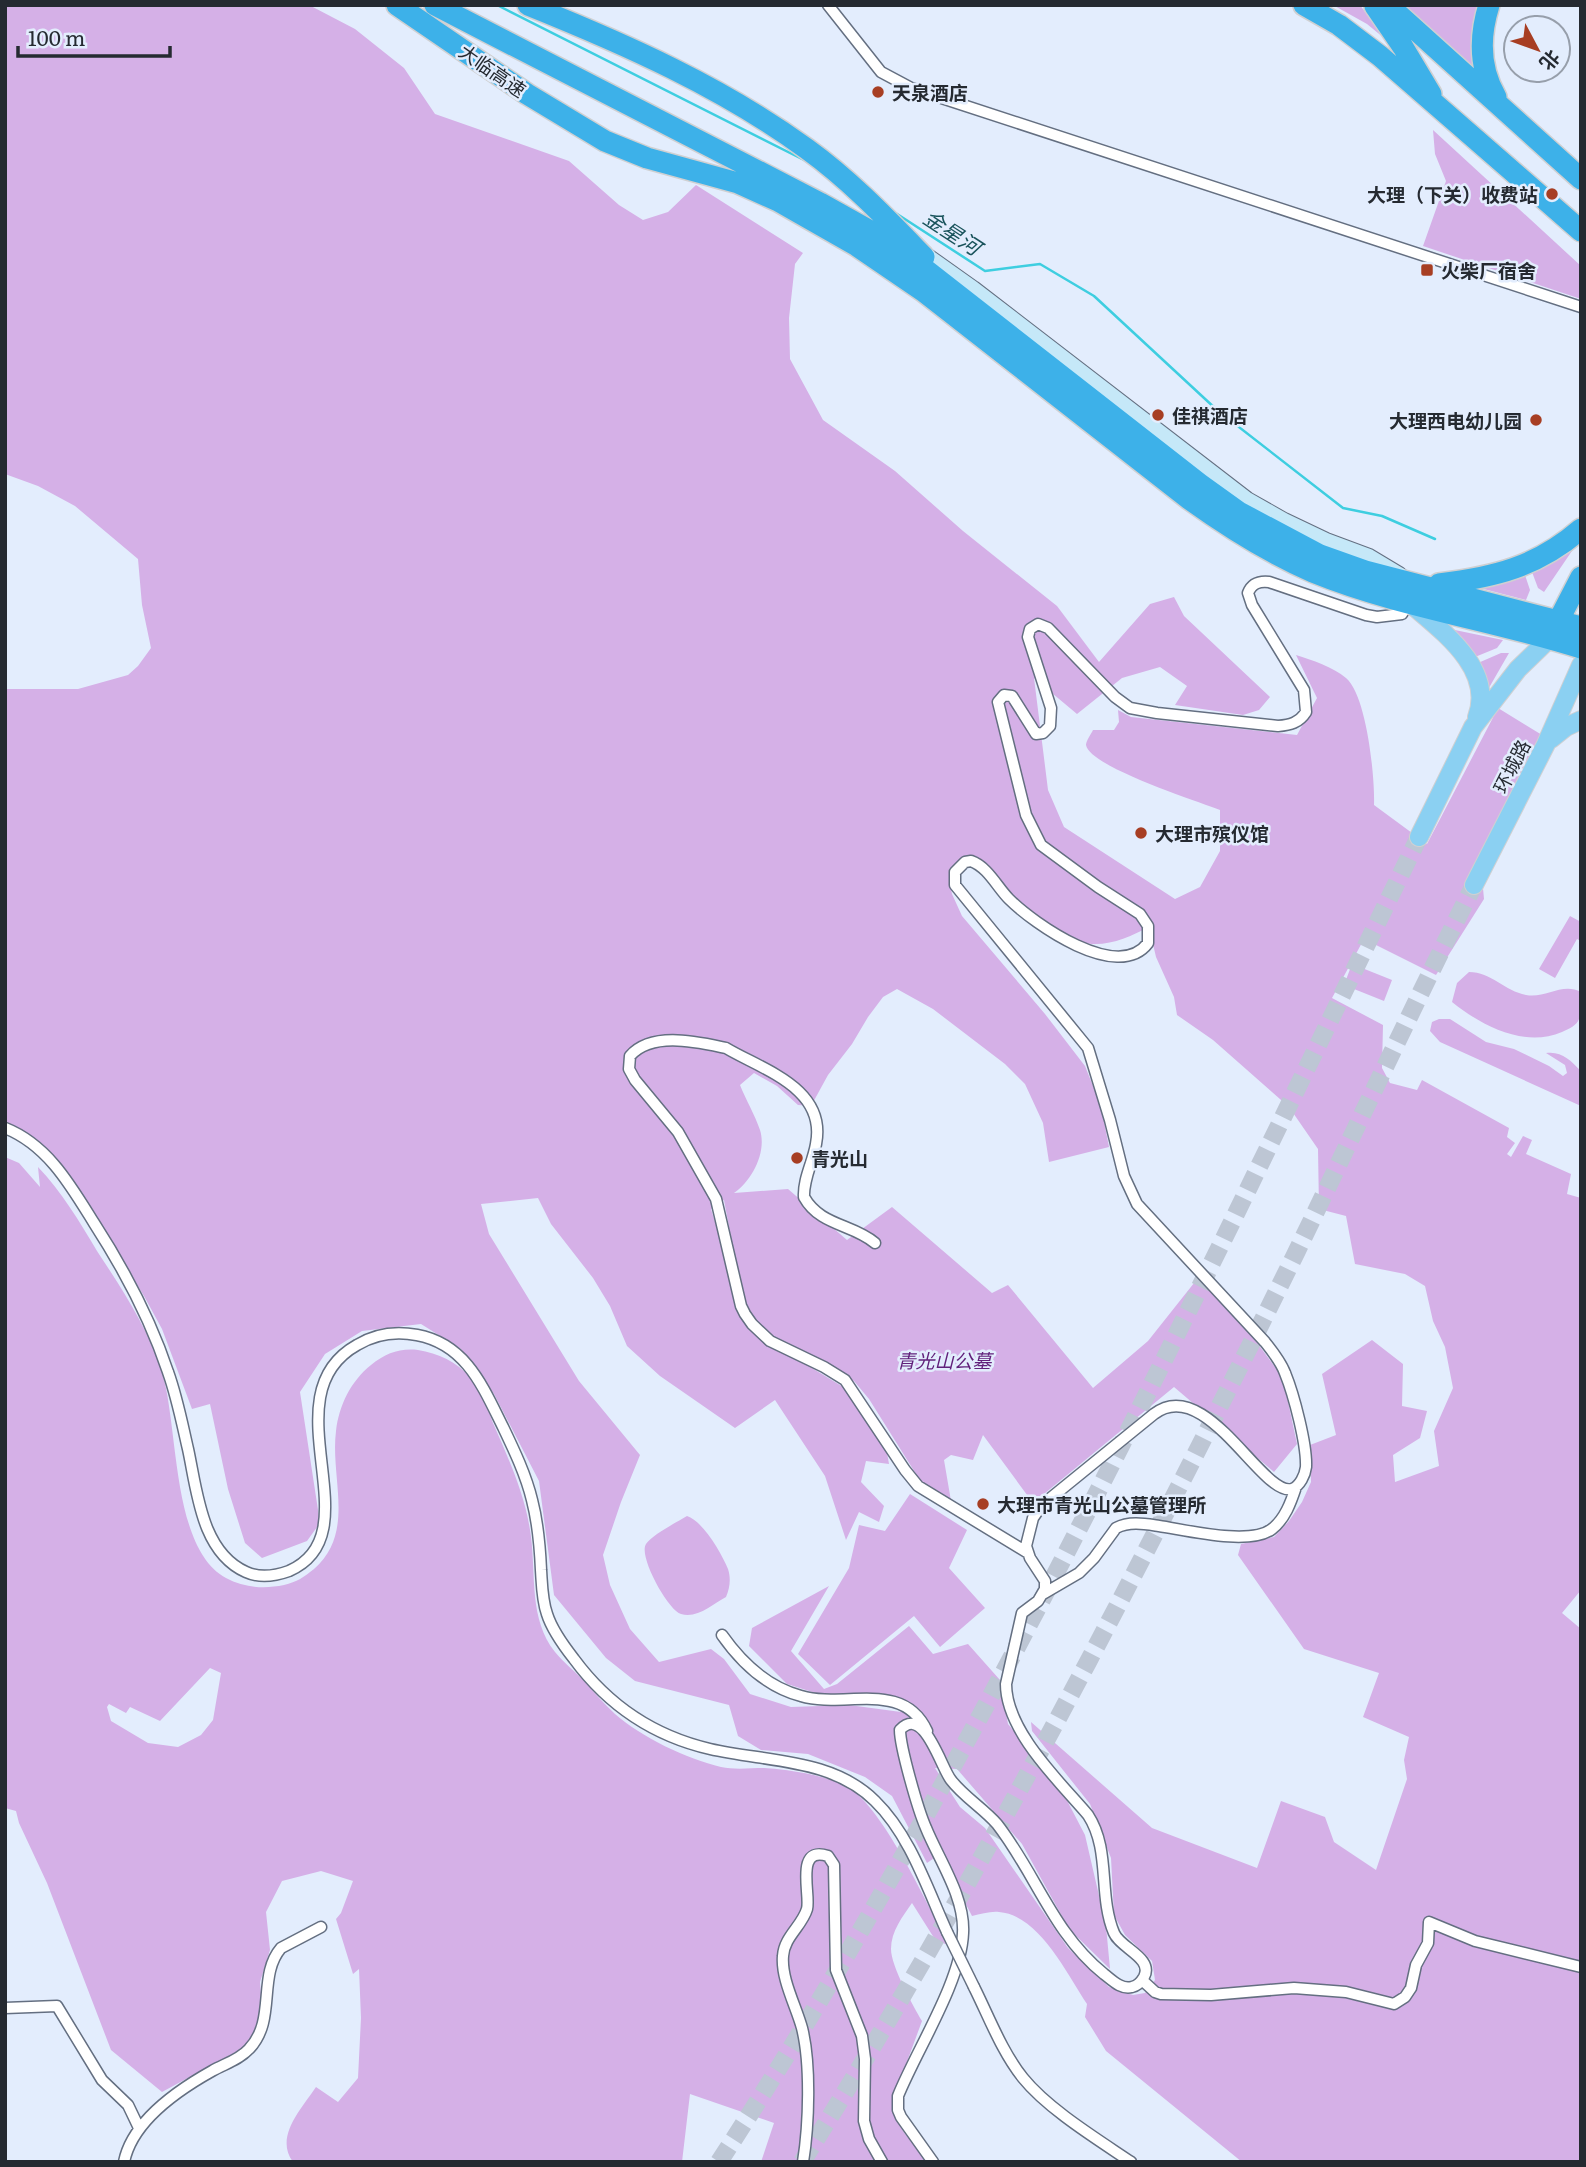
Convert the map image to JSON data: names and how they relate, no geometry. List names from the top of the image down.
{
  "streets": {
    "highway": ["大临高速"],
    "main road": ["环城路"]
  },
  "water": ["金星河"],
  "parks": ["青光山公墓"],
  "places": {
    "other": [
      "天泉酒店",
      "大理（下关）收费站",
      "佳祺酒店",
      "大理西电幼儿园",
      "大理市殡仪馆",
      "青光山",
      "大理市青光山公墓管理所"
    ],
    "transit": ["火柴厂宿舍"]
  },
  "scale_bar": "100 m",
  "north": "bottom right"
}
